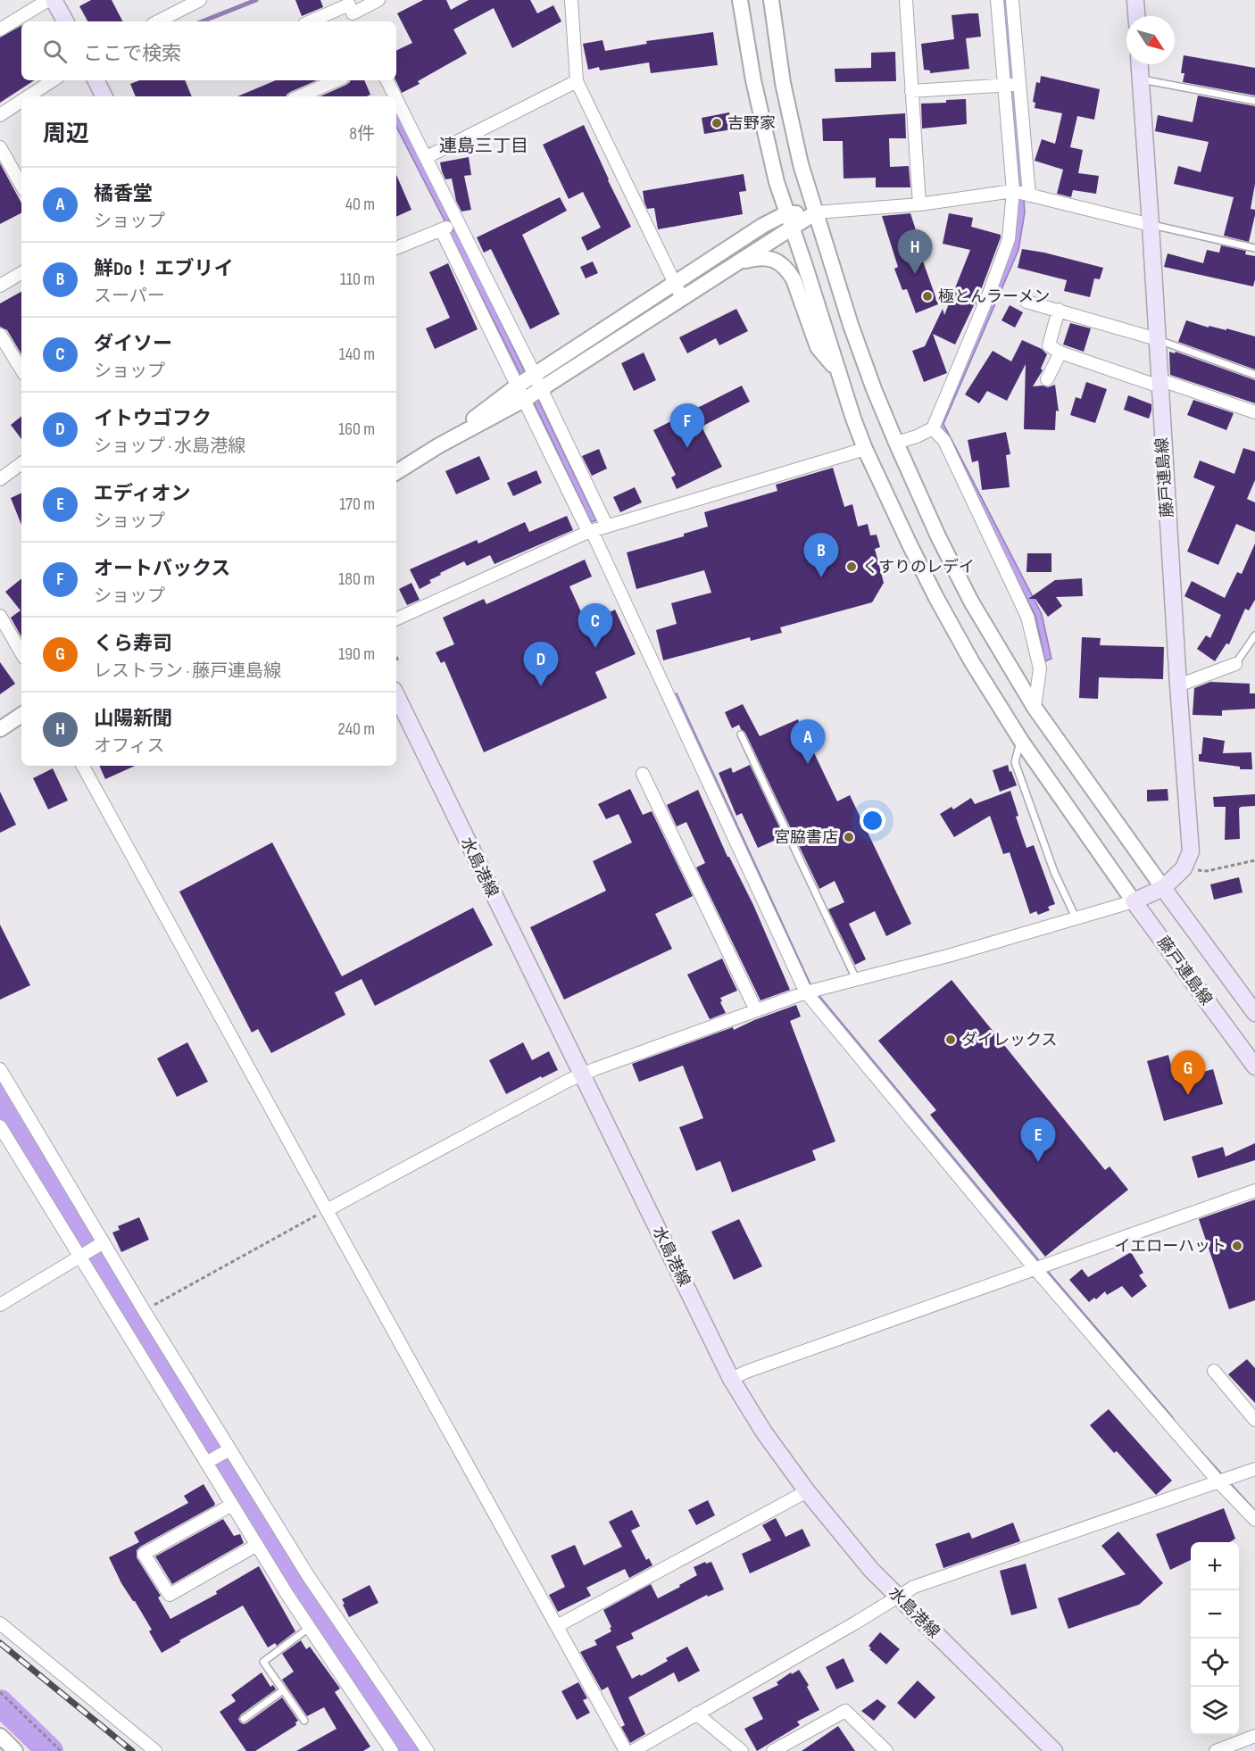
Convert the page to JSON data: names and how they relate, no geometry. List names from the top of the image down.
{
  "streets": {
    "main road": ["藤戸連島線", "水島港線"]
  },
  "districts": ["連島三丁目"],
  "places": [
    "吉野家",
    "極とんラーメン",
    "くすりのレデイ",
    "宮脇書店",
    "ダイレックス",
    "イエローハット"
  ],
  "north": "bottom right",
  "page": {
    "search": "ここで検索",
    "heading": ["周辺", "8件"],
    "list": [
      {
        "mark": "A",
        "name": "橘香堂",
        "note": "ショップ",
        "value": "40 m"
      },
      {
        "mark": "B",
        "name": "鮮Do！ エブリイ",
        "note": "スーパー",
        "value": "110 m"
      },
      {
        "mark": "C",
        "name": "ダイソー",
        "note": "ショップ",
        "value": "140 m"
      },
      {
        "mark": "D",
        "name": "イトウゴフク",
        "note": "ショップ · 水島港線",
        "value": "160 m"
      },
      {
        "mark": "E",
        "name": "エディオン",
        "note": "ショップ",
        "value": "170 m"
      },
      {
        "mark": "F",
        "name": "オートバックス",
        "note": "ショップ",
        "value": "180 m"
      },
      {
        "mark": "G",
        "name": "くら寿司",
        "note": "レストラン · 藤戸連島線",
        "value": "190 m"
      },
      {
        "mark": "H",
        "name": "山陽新聞",
        "note": "オフィス",
        "value": "240 m"
      }
    ],
    "pins": [
      "H",
      "F",
      "B",
      "C",
      "D",
      "A",
      "G",
      "E"
    ],
    "map_buttons": ["+", "−"]
  }
}
